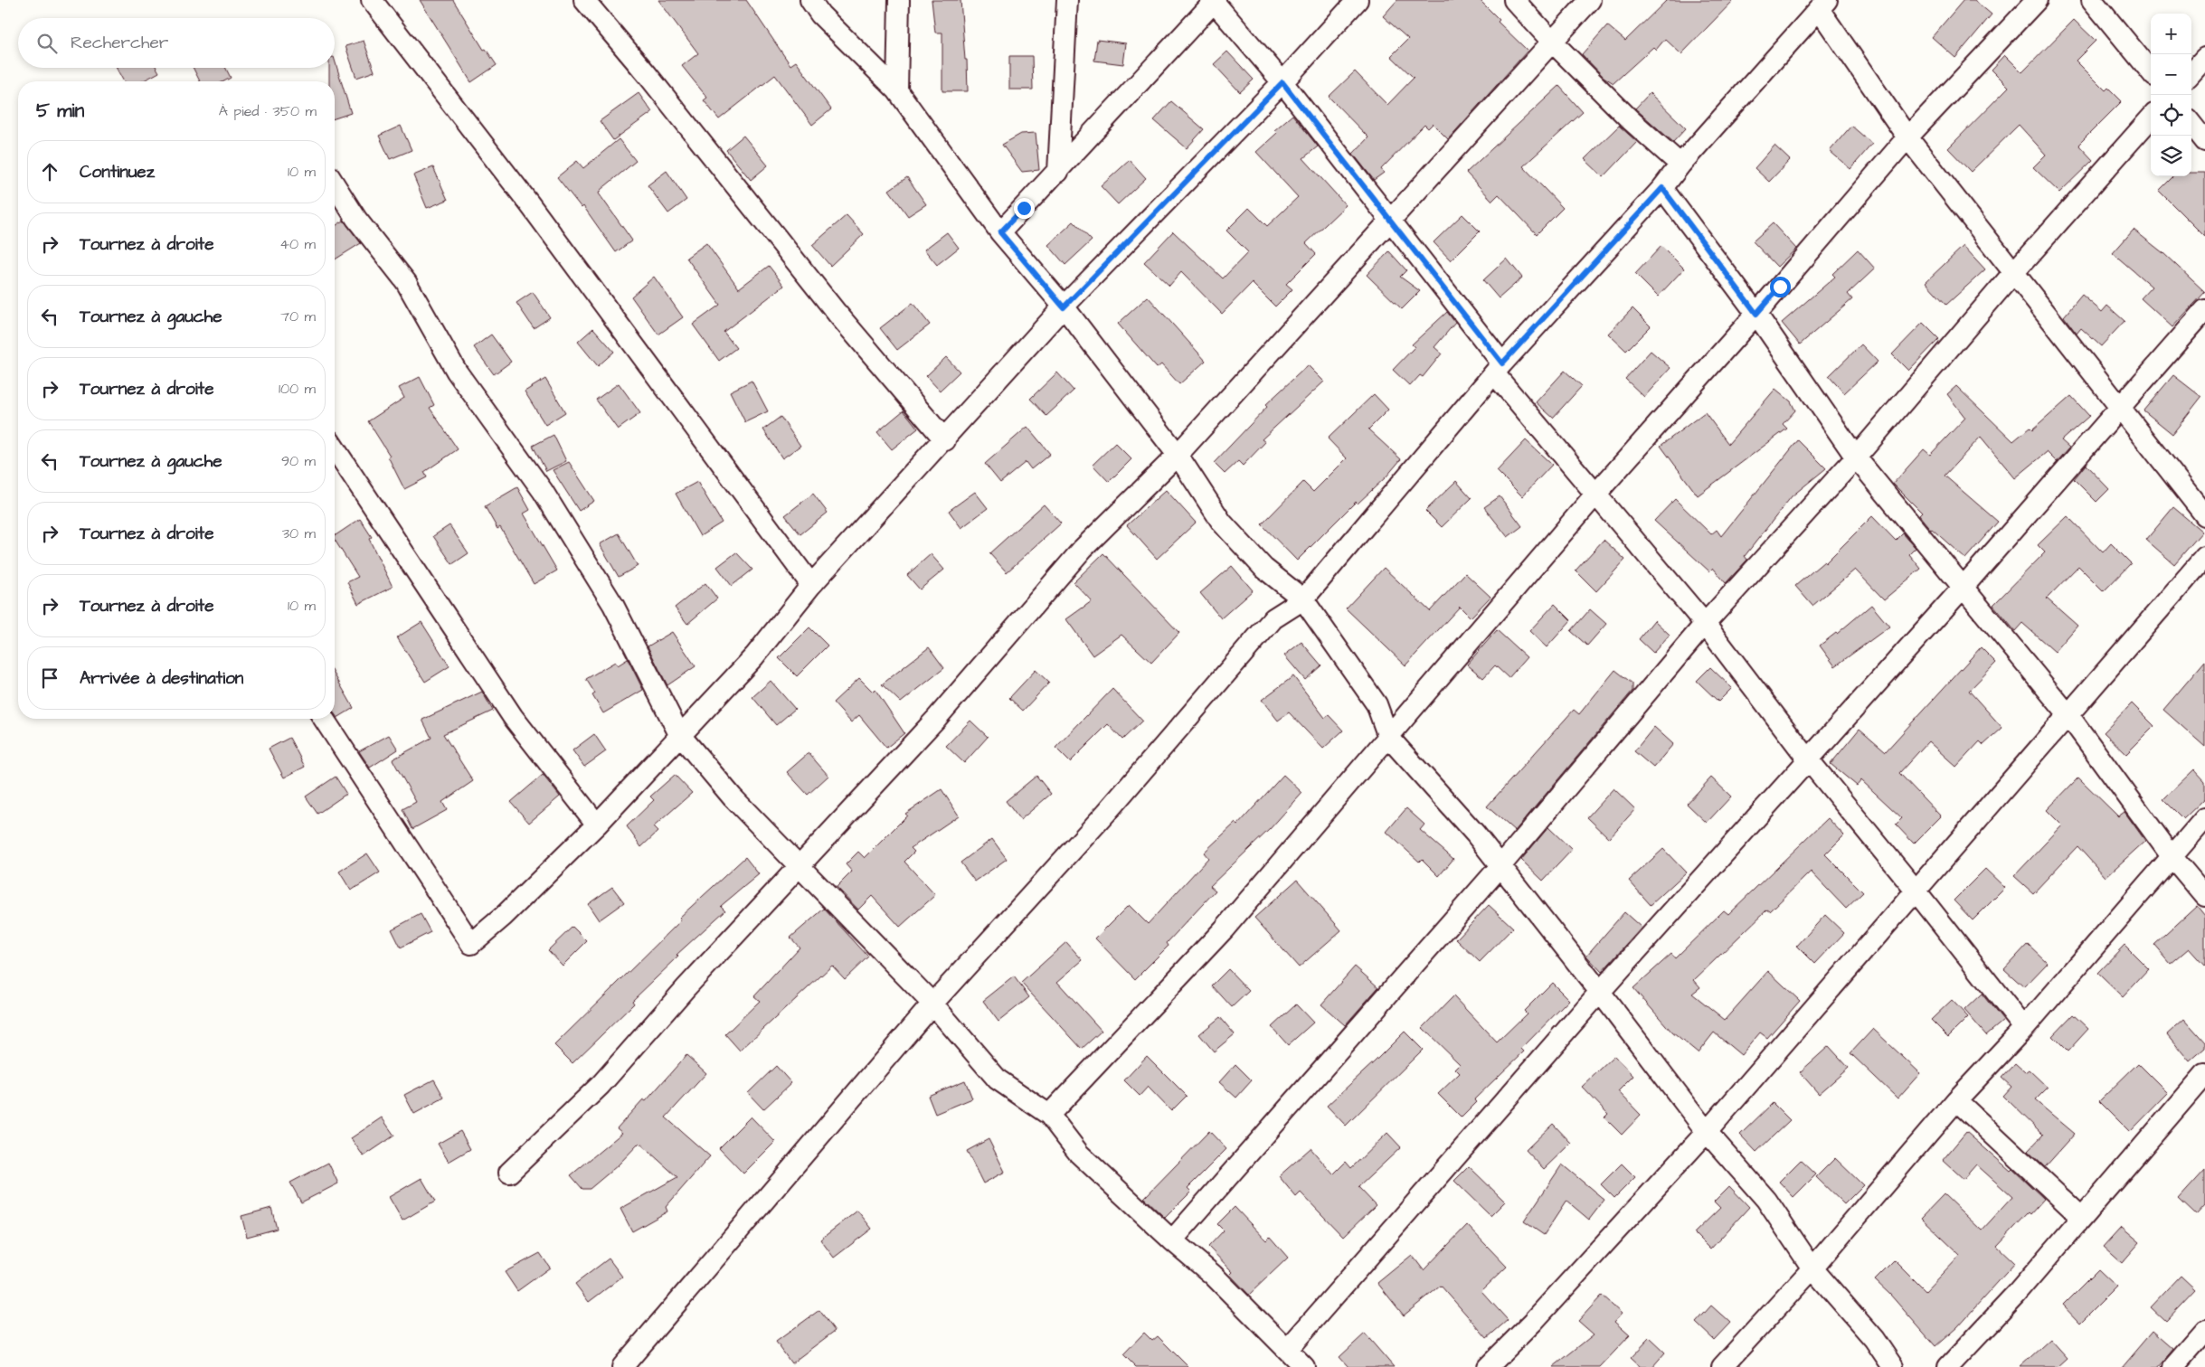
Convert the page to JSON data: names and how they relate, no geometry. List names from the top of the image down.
{
  "page": {
    "map_buttons": ["+", "−"],
    "search": "Rechercher",
    "heading": ["5 min", "À pied · 350 m"],
    "list": [
      ["Continuez", "10 m"],
      ["Tournez à droite", "40 m"],
      ["Tournez à gauche", "70 m"],
      ["Tournez à droite", "100 m"],
      ["Tournez à gauche", "90 m"],
      ["Tournez à droite", "30 m"],
      ["Tournez à droite", "10 m"],
      "Arrivée à destination"
    ]
  }
}
